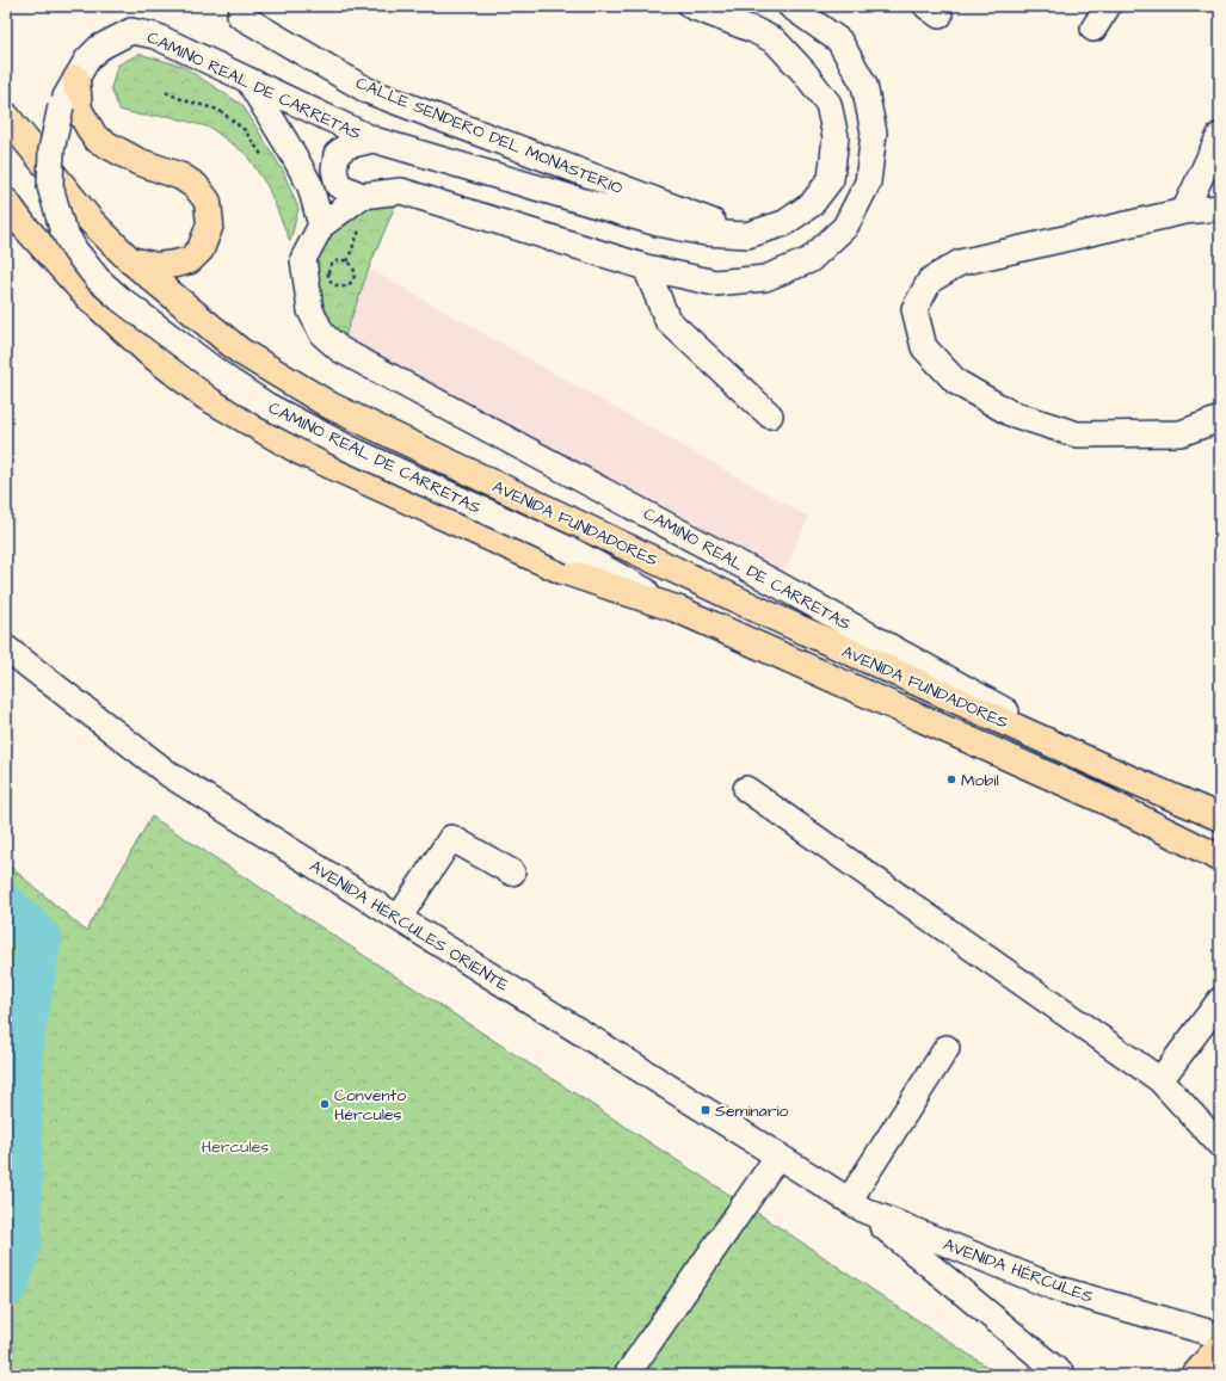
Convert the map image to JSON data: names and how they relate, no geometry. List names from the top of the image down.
{
  "streets": {
    "main road": ["AVENIDA FUNDADORES"],
    "street": [
      "CAMINO REAL DE CARRETAS",
      "CALLE SENDERO DEL MONASTERIO",
      "AVENIDA HÉRCULES ORIENTE",
      "AVENIDA HÉRCULES"
    ]
  },
  "crossings": [
    ["CAMINO REAL DE CARRETAS", "CALLE SENDERO DEL MONASTERIO"],
    ["CAMINO REAL DE CARRETAS", "AVENIDA FUNDADORES"],
    ["AVENIDA HÉRCULES ORIENTE", "AVENIDA HÉRCULES"]
  ],
  "parks": ["Hercules"],
  "places": {
    "other": ["Mobil", "Convento Hércules"],
    "transit": ["Seminario"]
  }
}
